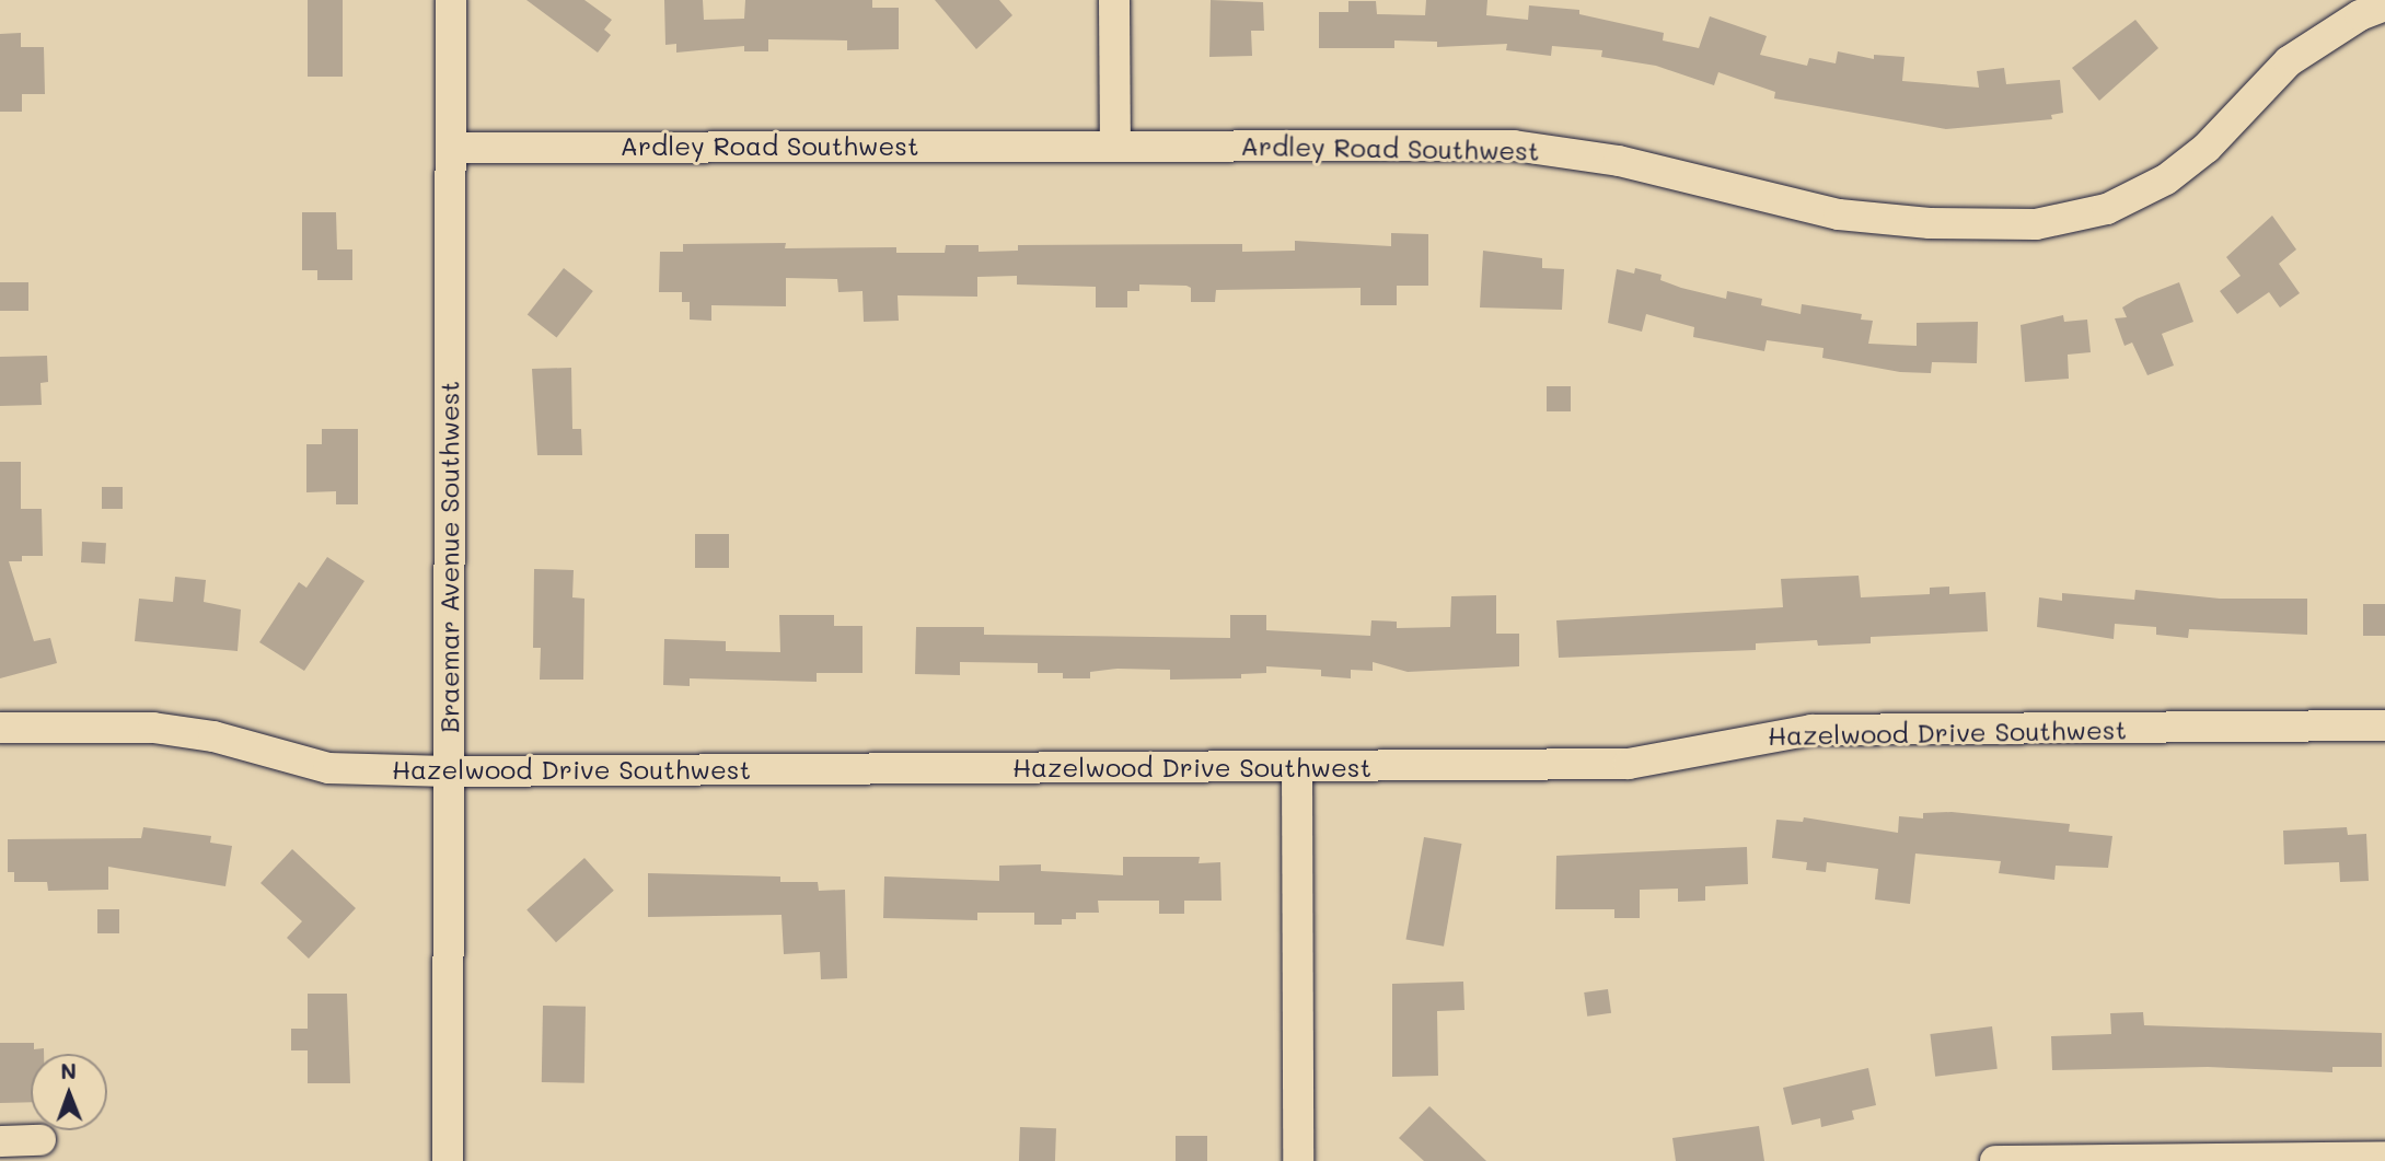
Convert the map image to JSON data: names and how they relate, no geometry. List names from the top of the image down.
{
  "streets": {
    "street": ["Ardley Road Southwest", "Braemar Avenue Southwest", "Hazelwood Drive Southwest"]
  },
  "crossings": [
    ["Ardley Road Southwest", "Braemar Avenue Southwest"],
    ["Braemar Avenue Southwest", "Hazelwood Drive Southwest"]
  ],
  "north": "top"
}
